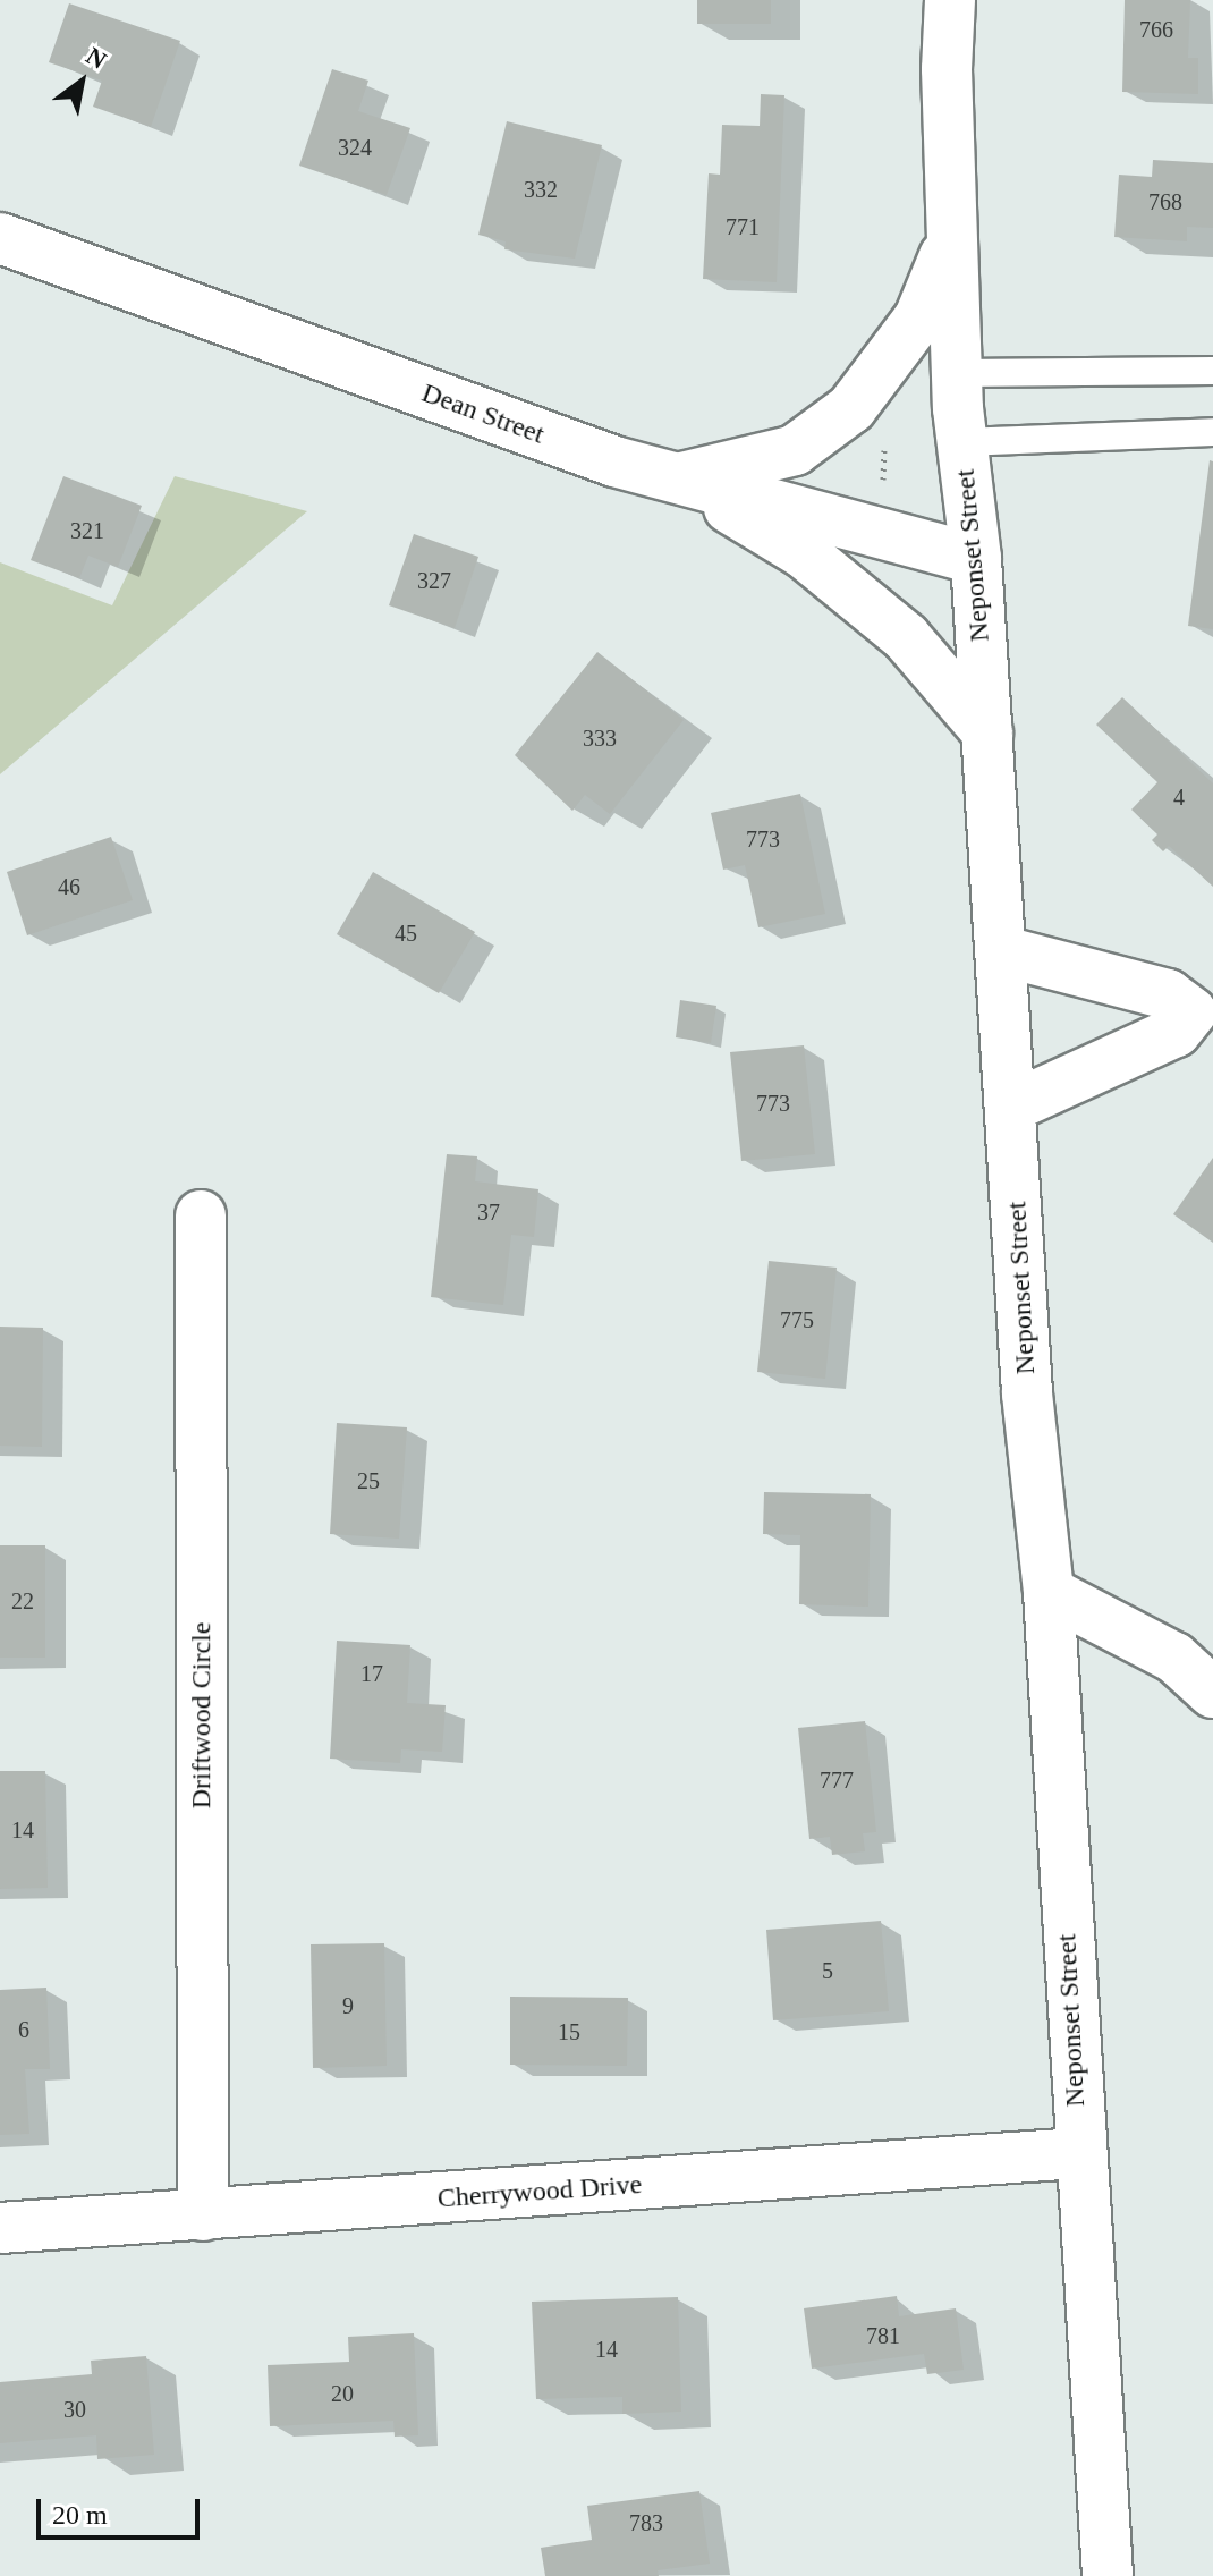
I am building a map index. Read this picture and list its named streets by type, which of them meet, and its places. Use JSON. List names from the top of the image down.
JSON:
{
  "streets": {
    "main road": [
      "Dean Street",
      "Neponset Street",
      "Driftwood Circle",
      "Cherrywood Drive"
    ]
  },
  "crossings": [
    ["Dean Street", "Neponset Street"],
    ["Neponset Street", "Cherrywood Drive"],
    ["Driftwood Circle", "Cherrywood Drive"]
  ],
  "house_numbers": [
    "766",
    "324",
    "332",
    "768",
    "771",
    "321",
    "327",
    "333",
    "4",
    "773",
    "46",
    "45",
    "773",
    "37",
    "775",
    "25",
    "22",
    "17",
    "777",
    "14",
    "5",
    "9",
    "6",
    "15",
    "781",
    "14",
    "20",
    "30",
    "783"
  ],
  "scale_bar": "20 m",
  "north": "top right"
}
